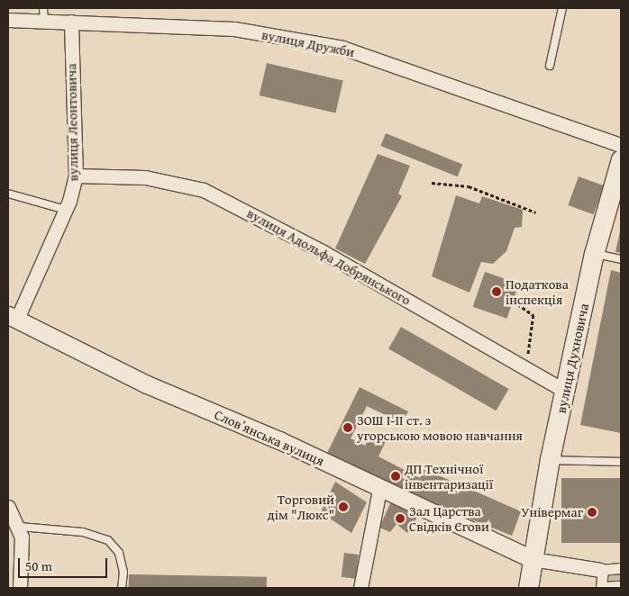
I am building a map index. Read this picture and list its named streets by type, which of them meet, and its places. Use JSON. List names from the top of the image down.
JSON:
{
  "streets": {
    "main road": ["вулиця Духновича"],
    "street": [
      "вулиця Дружби",
      "вулиця Леонтовича",
      "вулиця Адольфа Добрянського",
      "Словʼянська вулиця"
    ]
  },
  "crossings": [
    ["вулиця Дружби", "вулиця Леонтовича"],
    ["вулиця Леонтовича", "вулиця Адольфа Добрянського"],
    ["вулиця Леонтовича", "Словʼянська вулиця"],
    ["вулиця Адольфа Добрянського", "вулиця Духновича"],
    ["вулиця Духновича", "Словʼянська вулиця"]
  ],
  "places": [
    "Податкова інспекція",
    "ЗОШ І-ІІ ст. з угорською мовою навчання",
    "ДП Технічної інвентаризації",
    "Торговий дім \"Люкс\"",
    "Універмаг",
    "Зал Царства Свідків Єгови"
  ],
  "scale_bar": "50 m"
}
